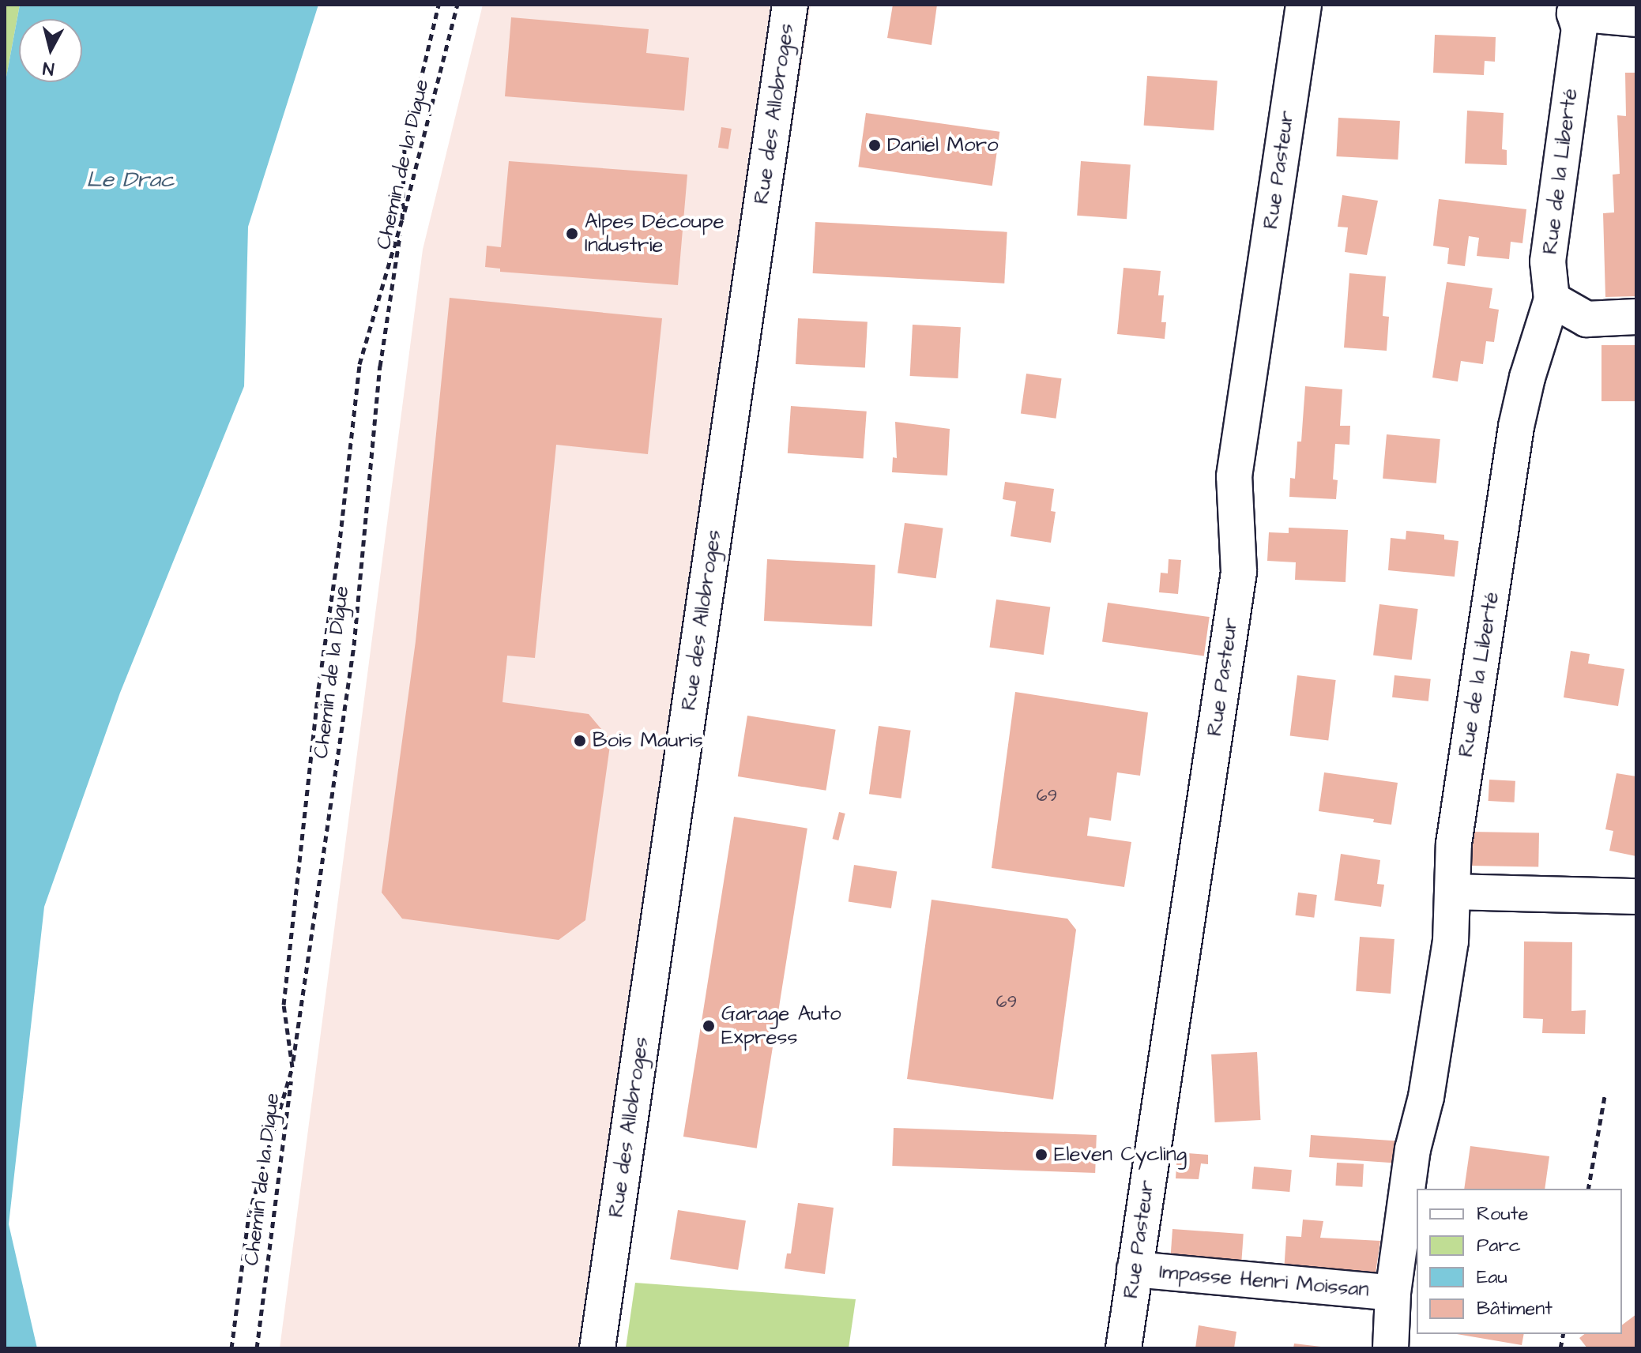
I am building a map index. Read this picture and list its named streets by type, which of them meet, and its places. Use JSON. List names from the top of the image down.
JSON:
{
  "streets": {
    "street": [
      "Rue des Allobroges",
      "Rue Pasteur",
      "Rue de la Liberté",
      "Impasse Henri Moissan"
    ],
    "path": ["Chemin de la Digue"]
  },
  "crossings": [
    ["Rue Pasteur", "Impasse Henri Moissan"],
    ["Rue de la Liberté", "Impasse Henri Moissan"]
  ],
  "water": ["Le Drac"],
  "places": [
    "Daniel Moro",
    "Alpes Découpe Industrie",
    "Bois Mauris",
    "Garage Auto Express",
    "Eleven Cycling"
  ],
  "house_numbers": ["69", "69"],
  "legend": [
    "Route",
    "Parc",
    "Eau",
    "Bâtiment"
  ],
  "north": "bottom"
}
